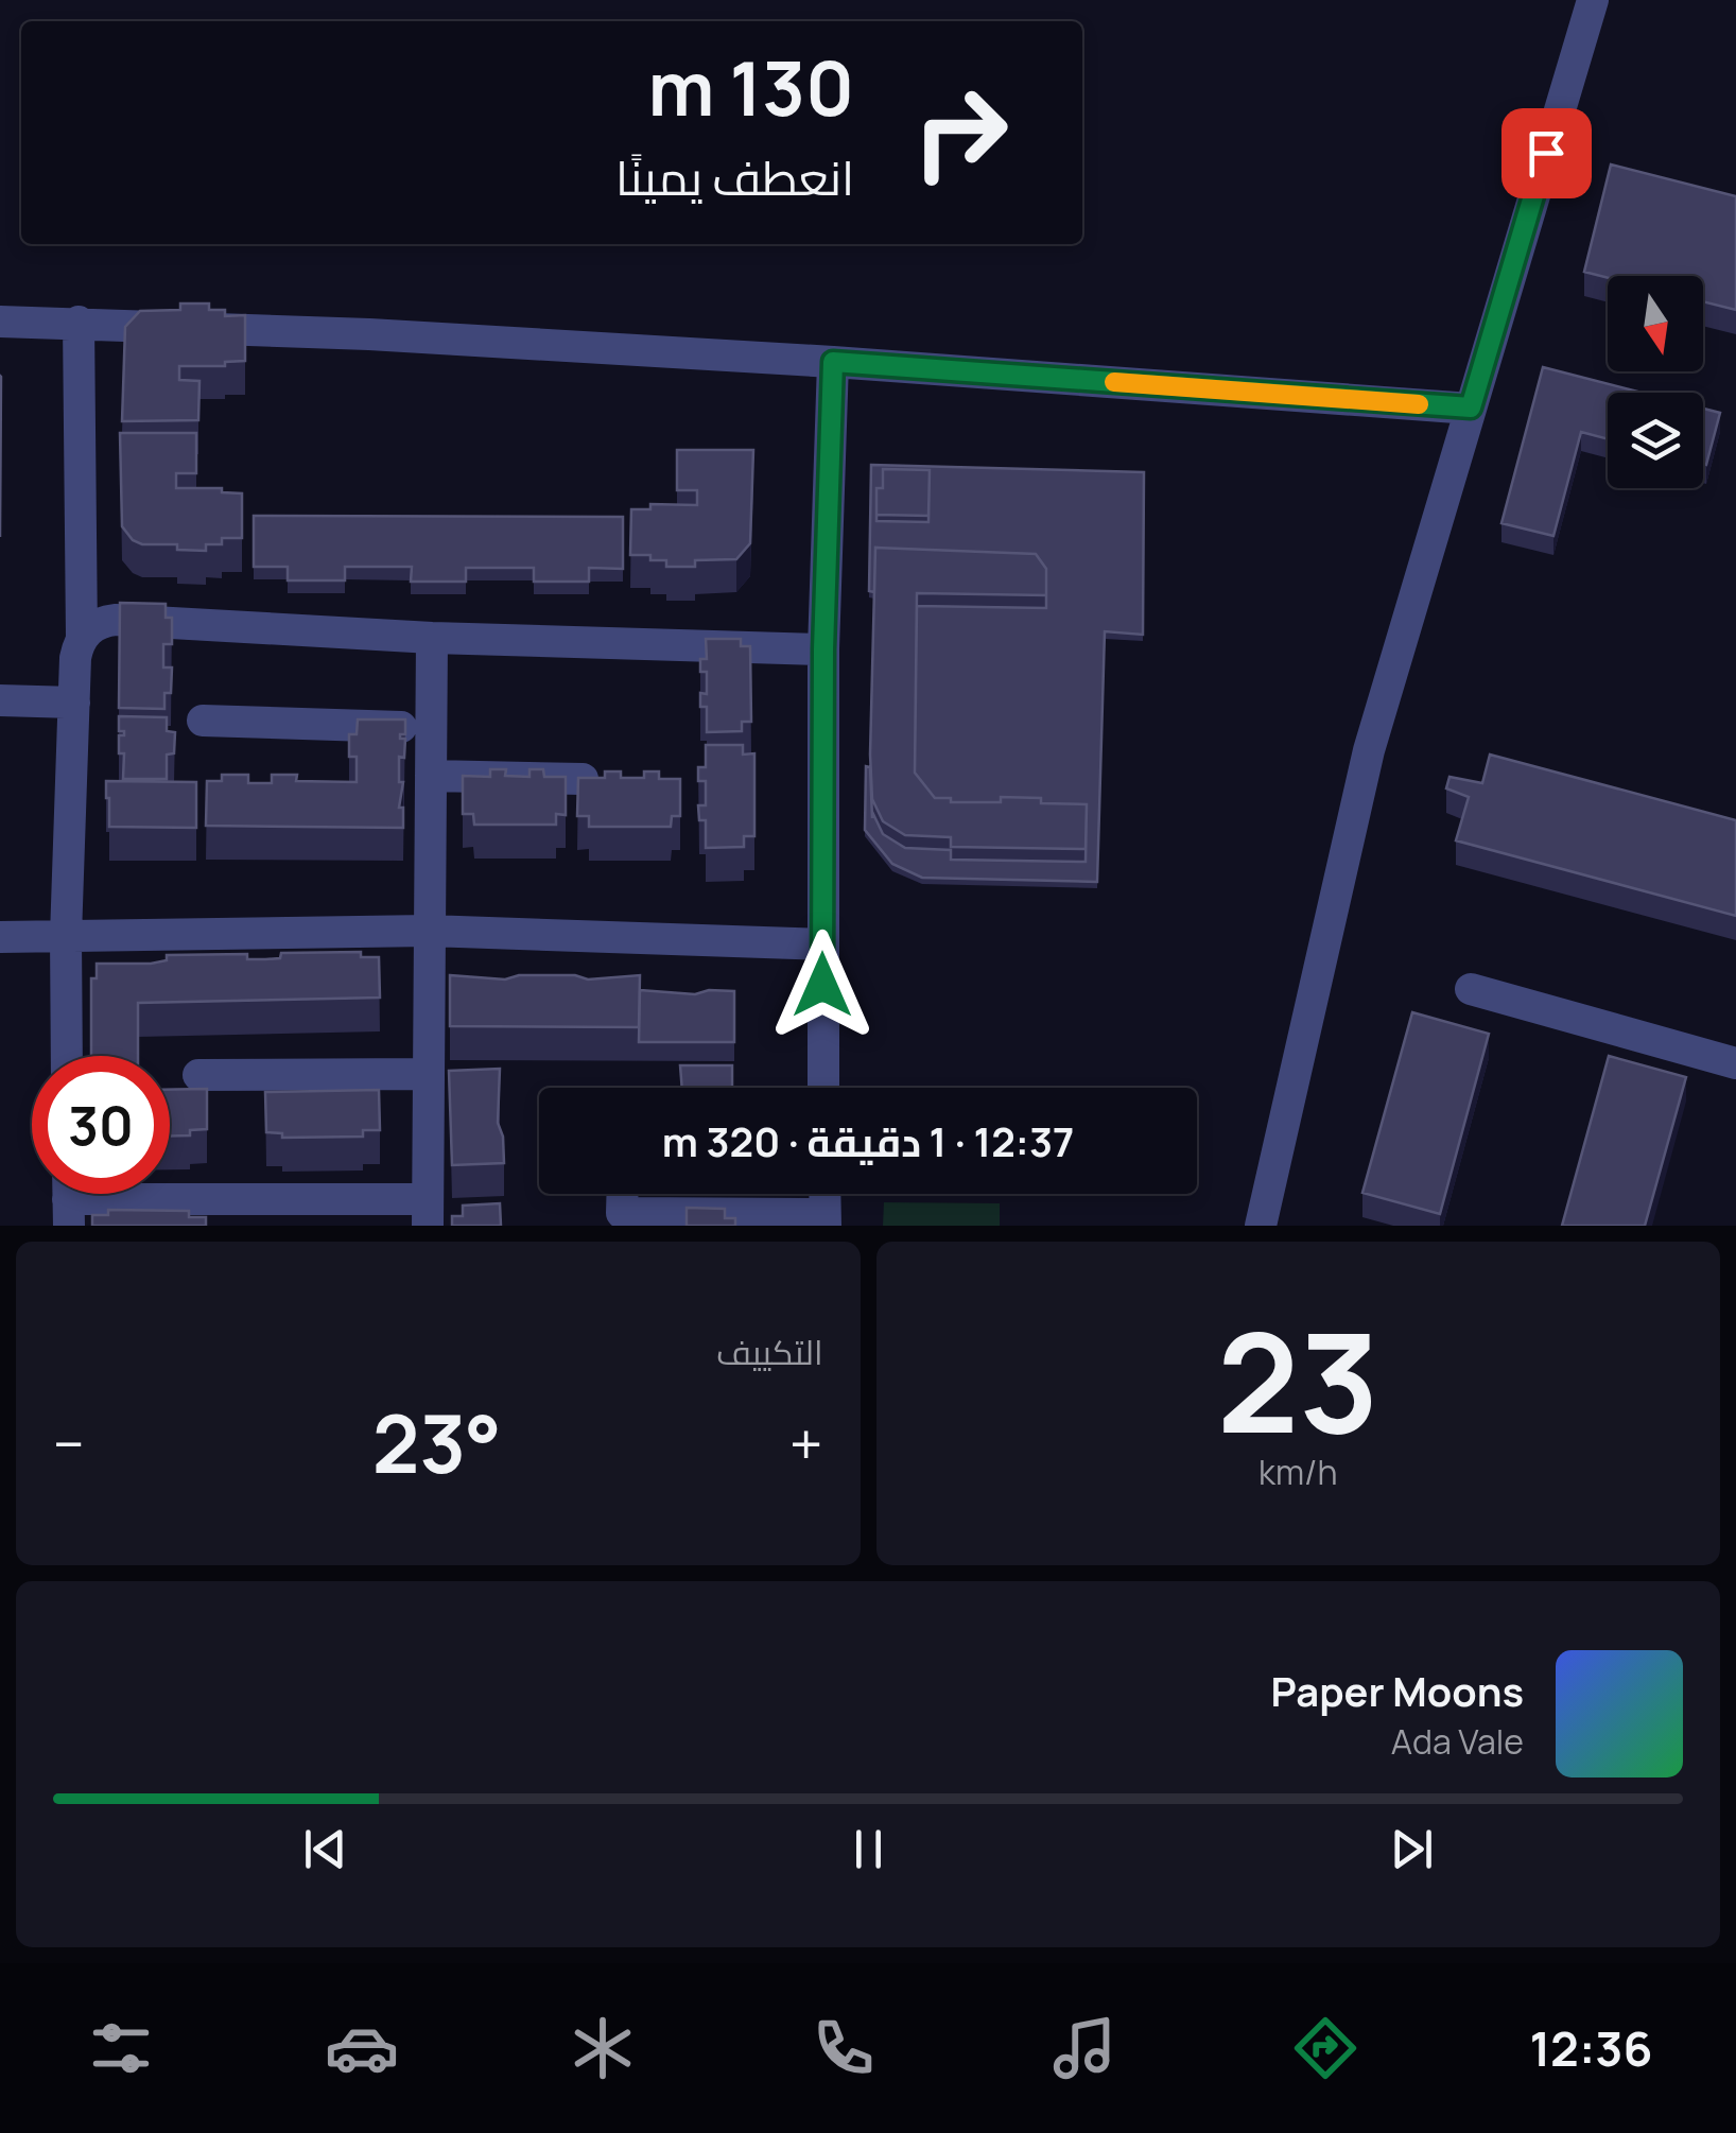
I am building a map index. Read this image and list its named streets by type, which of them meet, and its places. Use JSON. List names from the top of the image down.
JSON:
{
  "north": "bottom",
  "page": {
    "turn": ["130 m", "انعطف يمينًا"],
    "limit": "30",
    "trip": "12:37 · 1 دقيقة · 320 m",
    "tile": [
      ["23", "km/h"],
      "التكييف"
    ],
    "heat": ["−", "23°", "+"],
    "song": ["Paper Moons", "Ada Vale"],
    "tabs": "12:36"
  }
}
